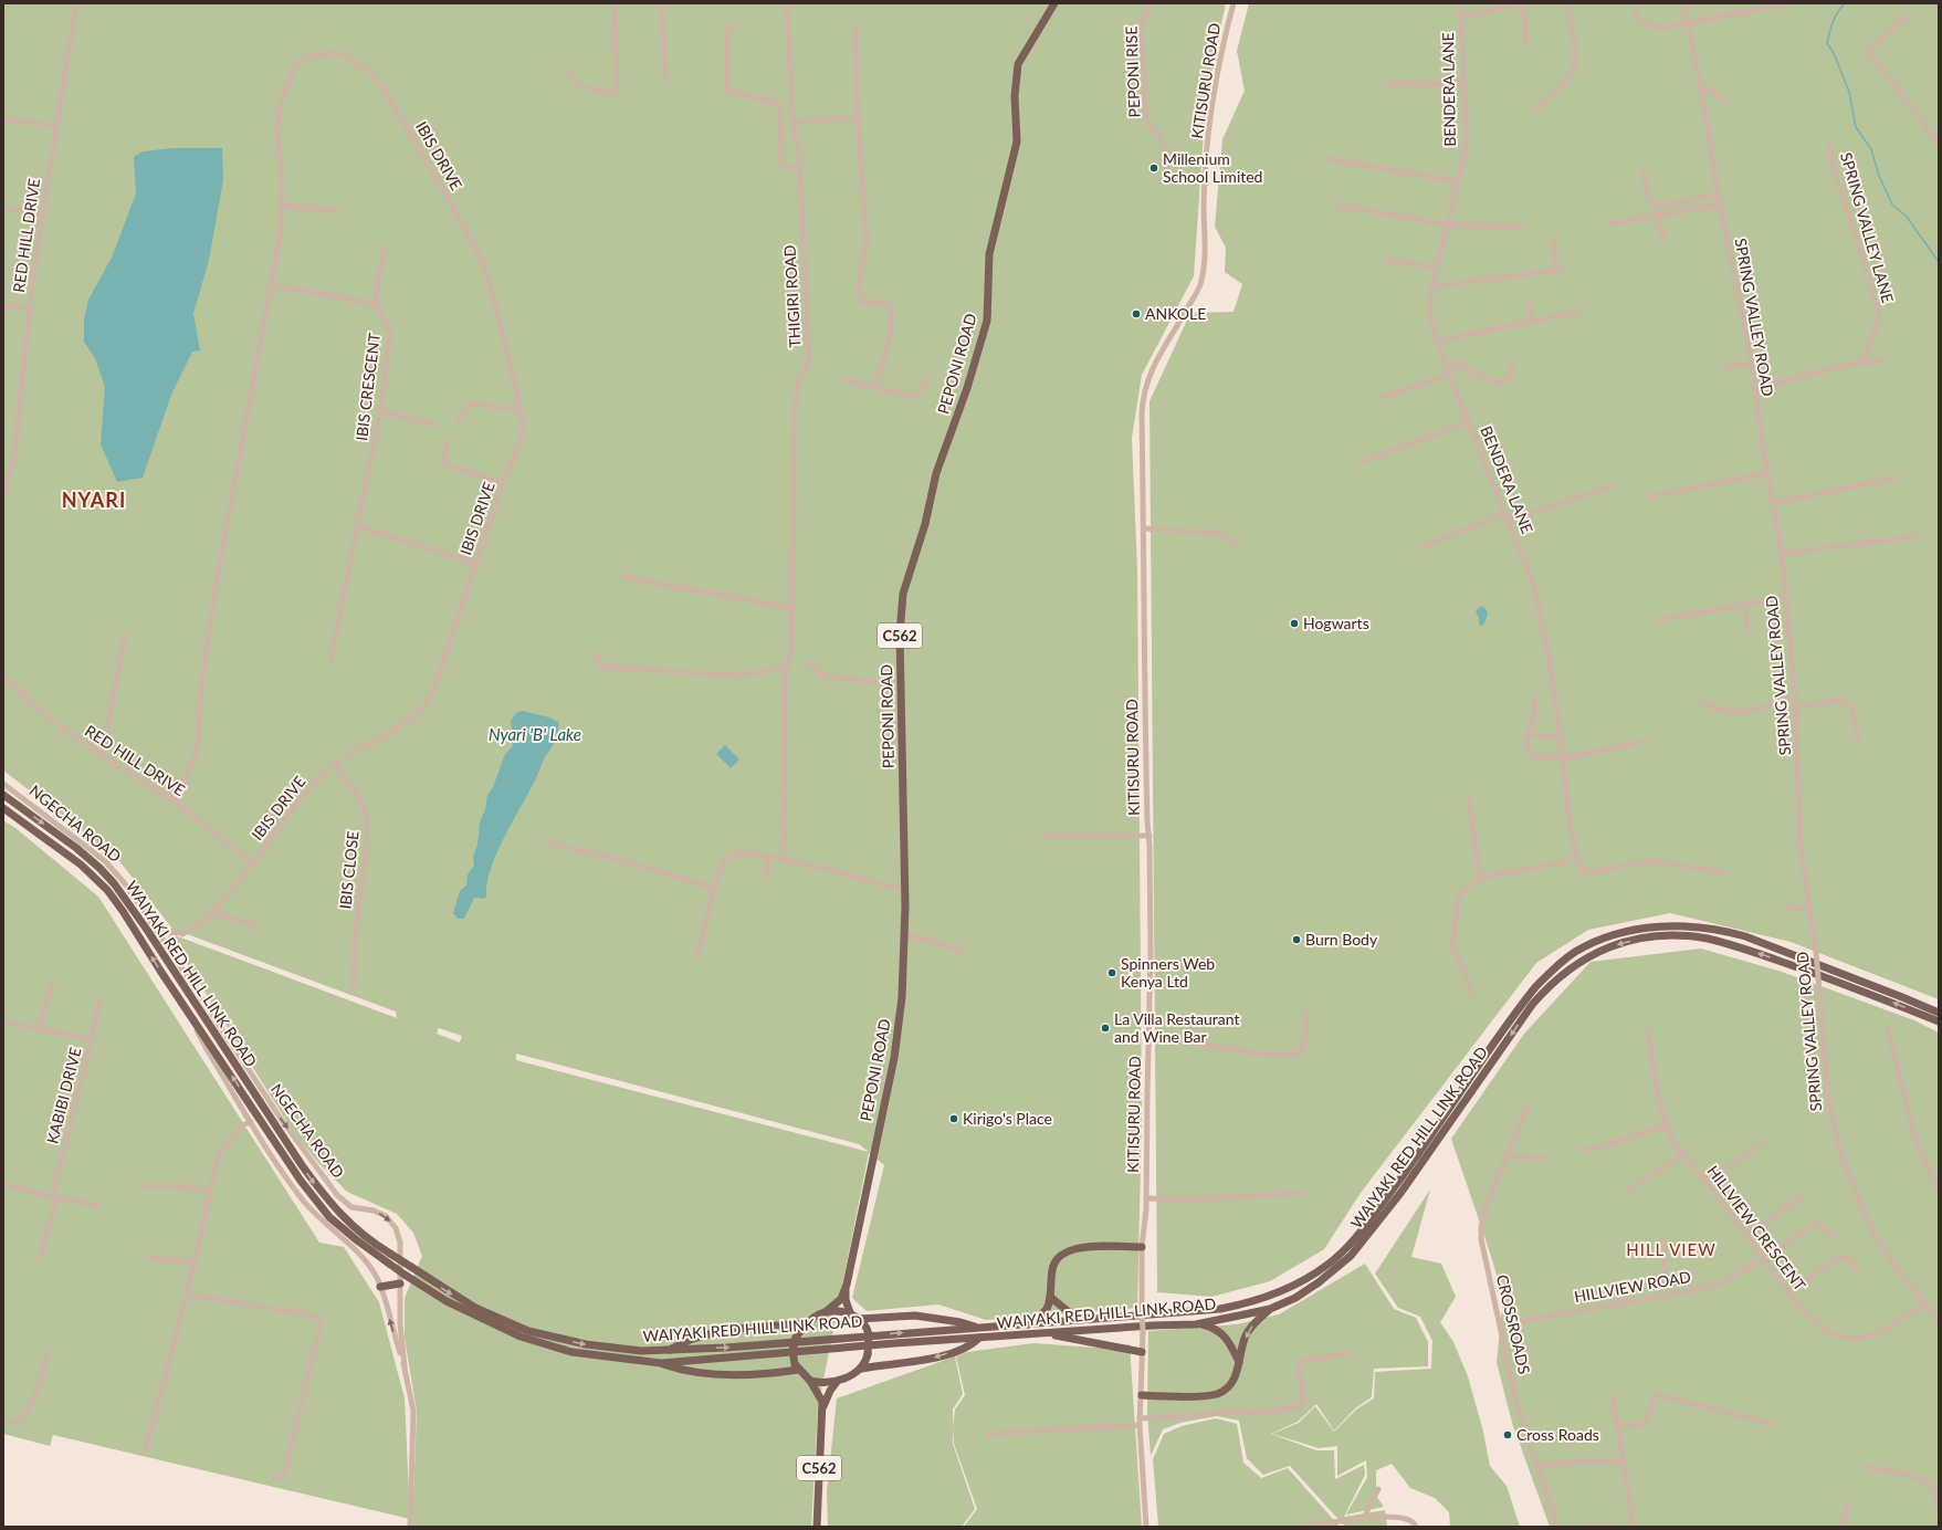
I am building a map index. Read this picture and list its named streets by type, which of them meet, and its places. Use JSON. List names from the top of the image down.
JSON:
{
  "streets": {
    "main road": ["PEPONI ROAD", "C562", "WAIYAKI RED HILL LINK ROAD"],
    "street": [
      "PEPONI RISE",
      "KITISURU ROAD",
      "BENDERA LANE",
      "IBIS DRIVE",
      "SPRING VALLEY LANE",
      "RED HILL DRIVE",
      "THIGIRI ROAD",
      "SPRING VALLEY ROAD",
      "IBIS CRESCENT",
      "NGECHA ROAD",
      "IBIS CLOSE",
      "KABIBI DRIVE",
      "HILLVIEW CRESCENT",
      "HILLVIEW ROAD",
      "CROSSROADS"
    ]
  },
  "crossings": [
    ["IBIS DRIVE", "RED HILL DRIVE"],
    ["IBIS DRIVE", "NGECHA ROAD"],
    ["IBIS DRIVE", "IBIS CLOSE"],
    ["SPRING VALLEY ROAD", "HILLVIEW CRESCENT"],
    ["PEPONI ROAD", "C562"],
    ["NGECHA ROAD", "WAIYAKI RED HILL LINK ROAD"],
    ["HILLVIEW CRESCENT", "HILLVIEW ROAD"],
    ["HILLVIEW ROAD", "CROSSROADS"]
  ],
  "districts": ["NYARI", "HILL VIEW"],
  "water": ["Nyari 'B' Lake"],
  "places": [
    "Millenium School Limited",
    "ANKOLE",
    "Hogwarts",
    "Burn Body",
    "Spinners Web Kenya Ltd",
    "La Villa Restaurant and Wine Bar",
    "Kirigo's Place",
    "Cross Roads"
  ]
}
